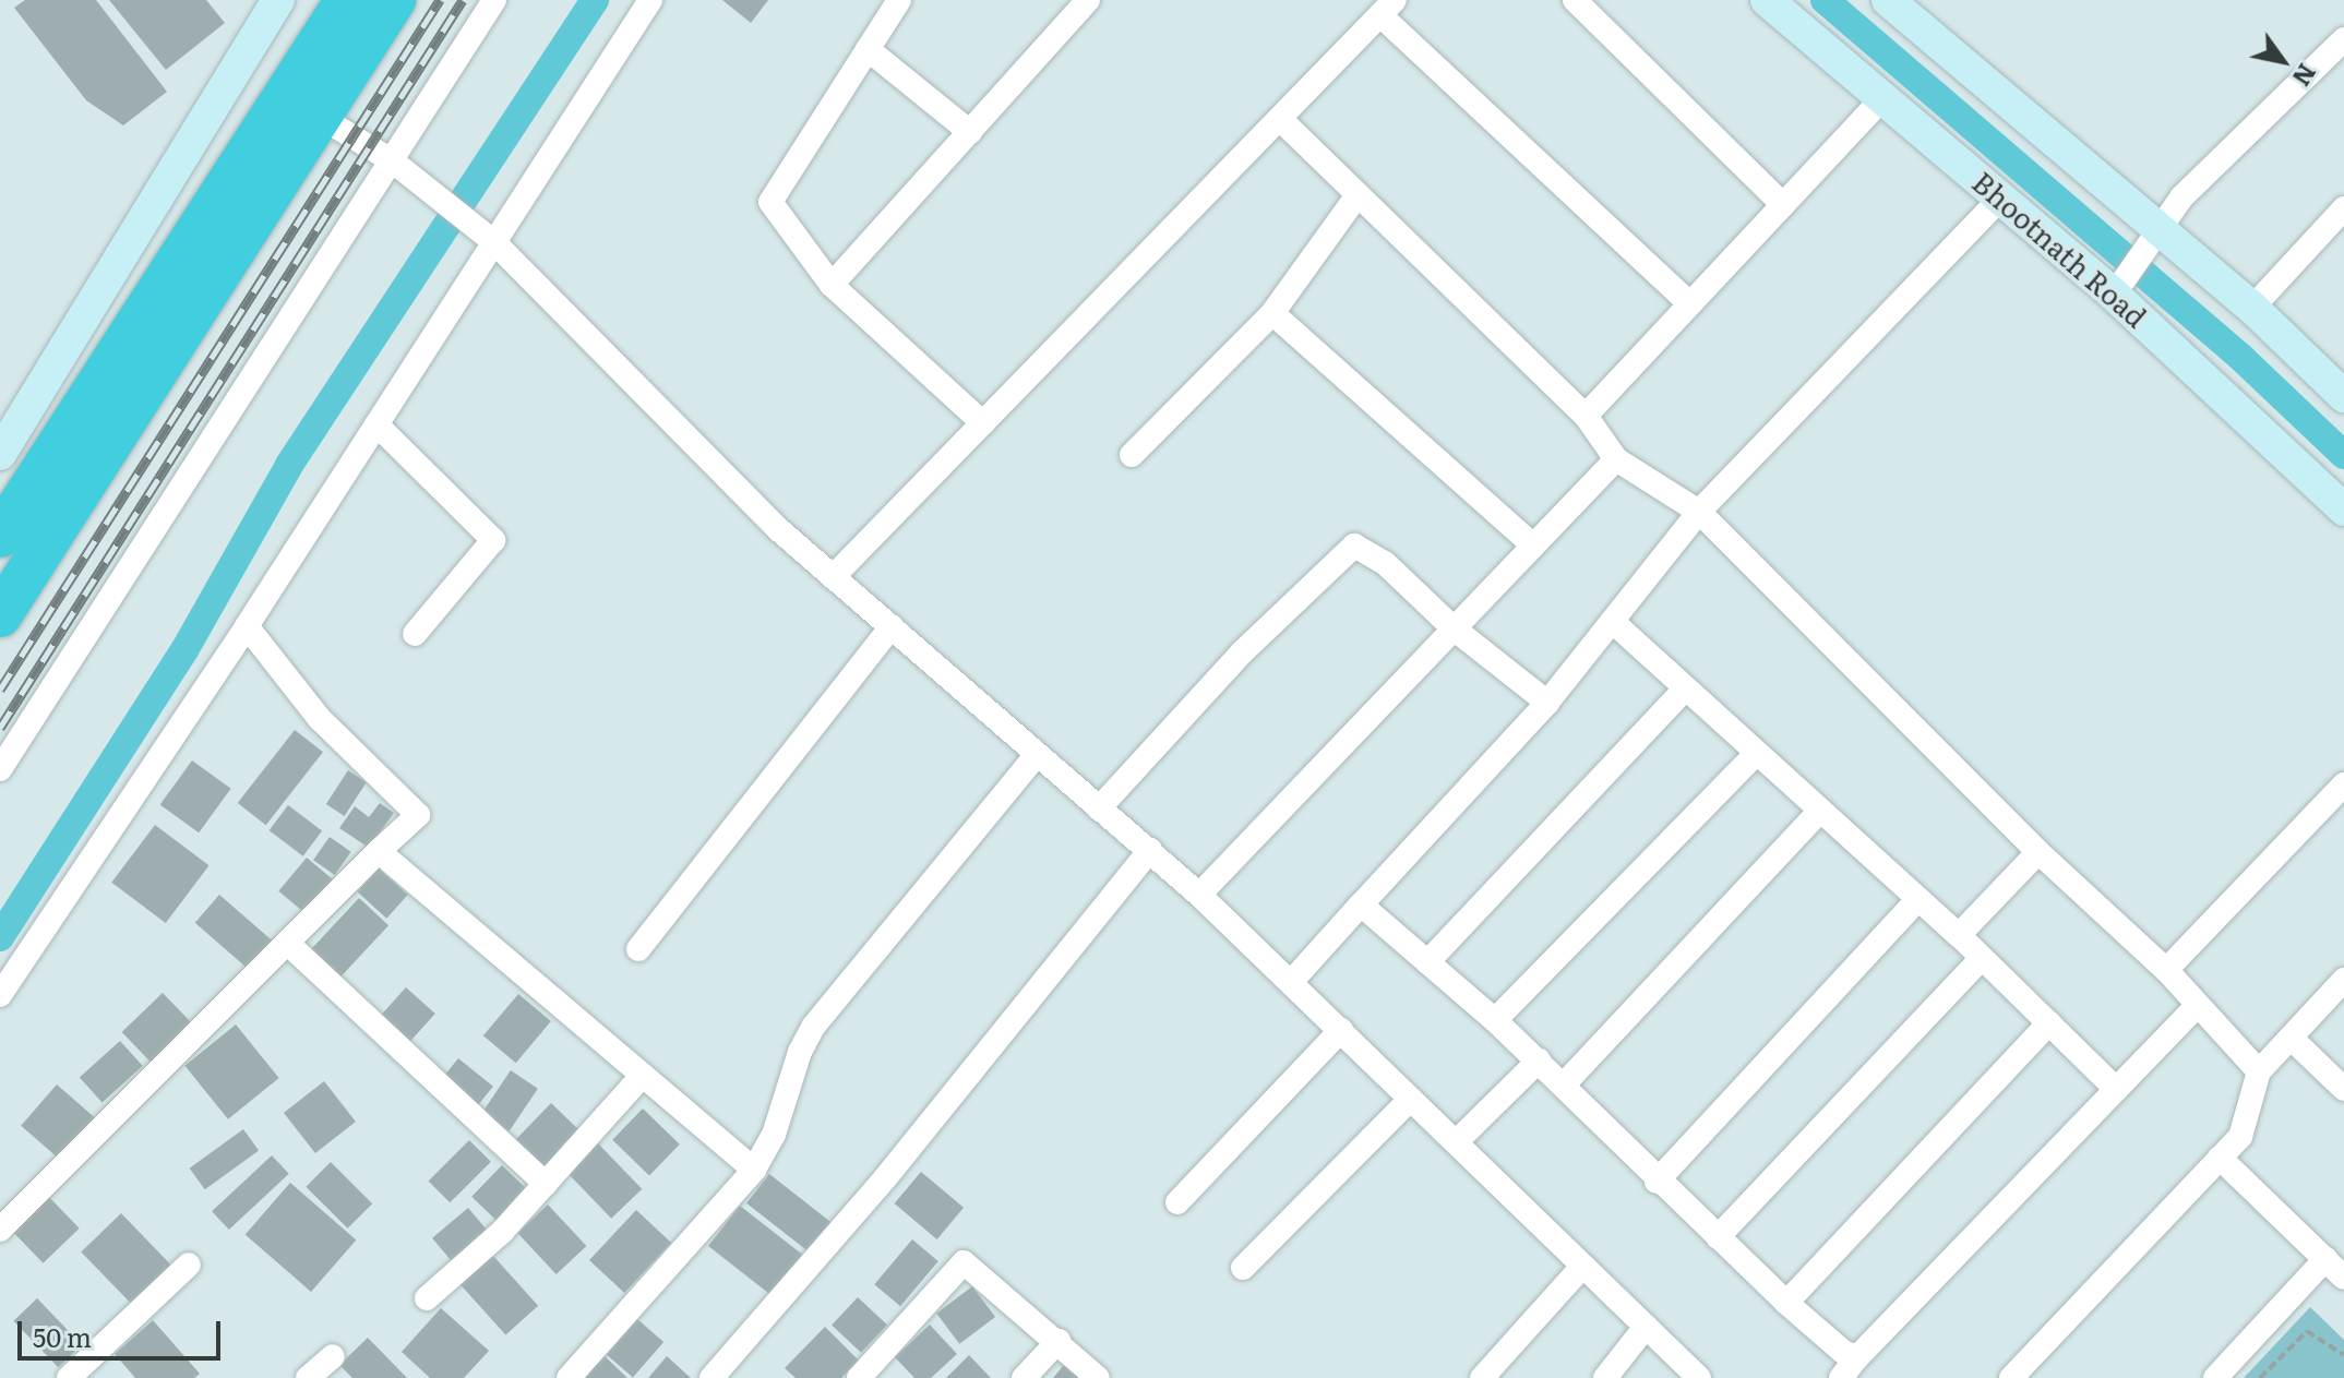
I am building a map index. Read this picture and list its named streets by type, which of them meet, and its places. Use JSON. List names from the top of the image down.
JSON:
{
  "streets": {
    "street": ["Bhootnath Road"]
  },
  "scale_bar": "50 m",
  "north": "bottom right"
}
